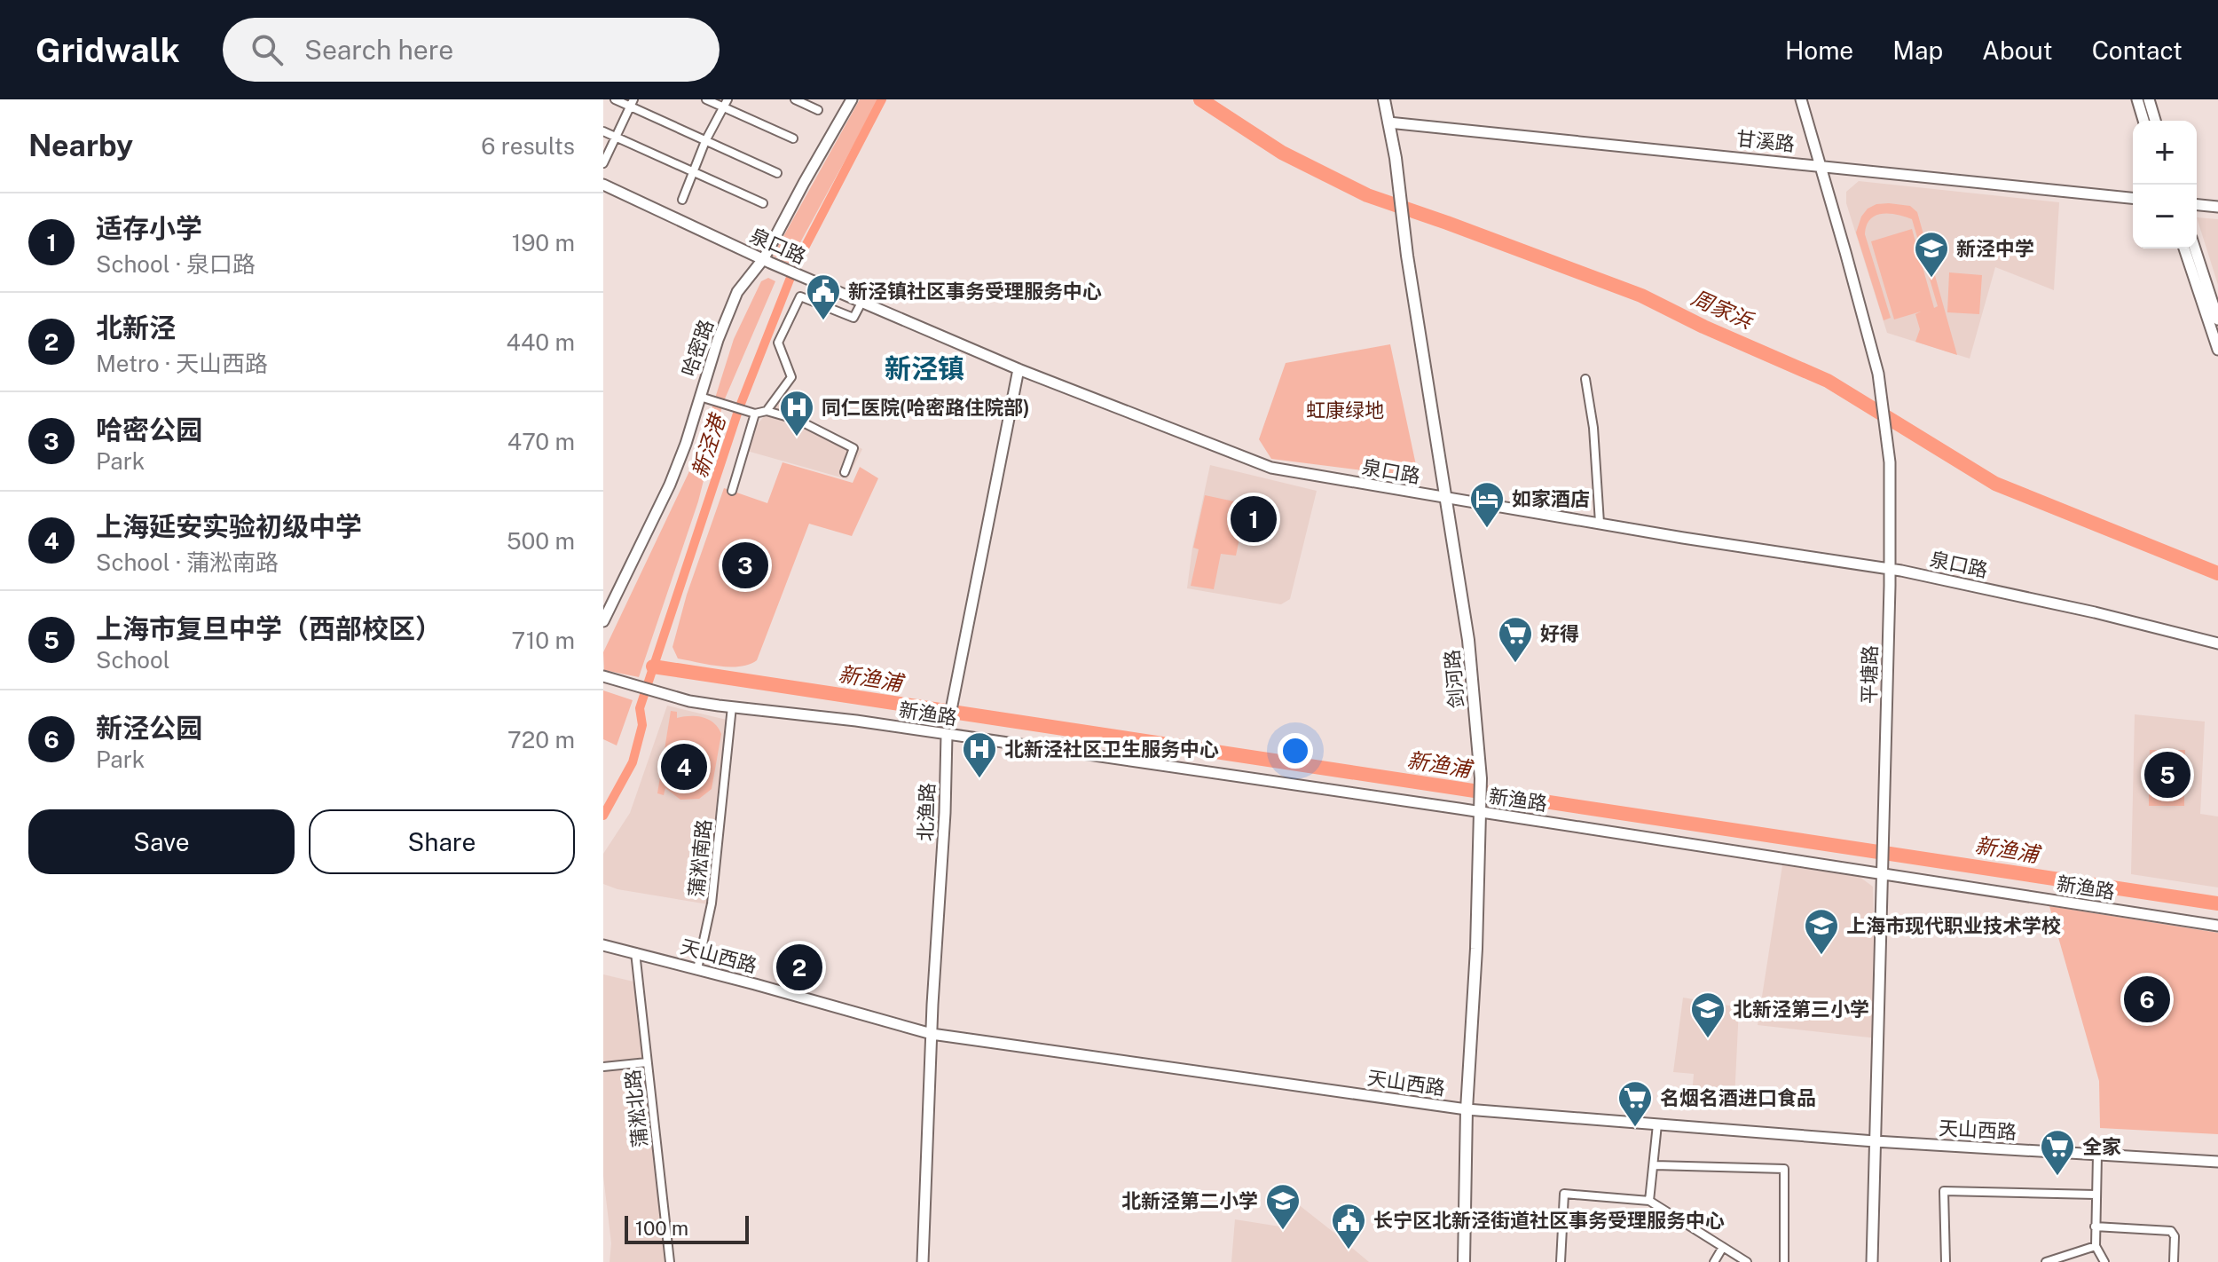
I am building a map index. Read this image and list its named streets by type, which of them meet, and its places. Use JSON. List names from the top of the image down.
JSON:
{
  "streets": {
    "main road": ["剑河路"],
    "street": [
      "甘溪路",
      "泉口路",
      "哈密路",
      "平塘路",
      "新渔路",
      "北渔路",
      "蒲淞南路",
      "天山西路",
      "蒲淞北路"
    ]
  },
  "crossings": [
    ["甘溪路", "平塘路"],
    ["甘溪路", "剑河路"],
    ["泉口路", "哈密路"],
    ["泉口路", "平塘路"],
    ["泉口路", "剑河路"],
    ["泉口路", "北渔路"],
    ["平塘路", "新渔路"],
    ["平塘路", "天山西路"],
    ["剑河路", "新渔路"],
    ["剑河路", "天山西路"],
    ["新渔路", "北渔路"],
    ["新渔路", "蒲淞南路"],
    ["北渔路", "天山西路"],
    ["蒲淞南路", "天山西路"],
    ["天山西路", "蒲淞北路"]
  ],
  "districts": ["新泾镇"],
  "water": ["周家浜", "新泾港", "新渔浦"],
  "parks": ["虹康绿地"],
  "places": {
    "school or university": [
      "新泾中学",
      "上海市现代职业技术学校",
      "北新泾第三小学",
      "北新泾第二小学"
    ],
    "public building": ["新泾镇社区事务受理服务中心", "长宁区北新泾街道社区事务受理服务中心"],
    "hospital": ["同仁医院(哈密路住院部)", "北新泾社区卫生服务中心"],
    "hotel": ["如家酒店"],
    "supermarket": ["好得", "名烟名酒进口食品", "全家"]
  },
  "scale_bar": "100 m",
  "page": {
    "header": "Gridwalk",
    "search": "Search here",
    "nav": [
      "Home",
      "Map",
      "About",
      "Contact"
    ],
    "heading": ["Nearby", "6 results"],
    "map_buttons": ["+", "−"],
    "list": [
      {
        "mark": "1",
        "name": "适存小学",
        "note": "School · 泉口路",
        "value": "190 m"
      },
      {
        "mark": "2",
        "name": "北新泾",
        "note": "Metro · 天山西路",
        "value": "440 m"
      },
      {
        "mark": "3",
        "name": "哈密公园",
        "note": "Park",
        "value": "470 m"
      },
      {
        "mark": "4",
        "name": "上海延安实验初级中学",
        "note": "School · 蒲淞南路",
        "value": "500 m"
      },
      {
        "mark": "5",
        "name": "上海市复旦中学（西部校区）",
        "note": "School",
        "value": "710 m"
      },
      {
        "mark": "6",
        "name": "新泾公园",
        "note": "Park",
        "value": "720 m"
      }
    ],
    "pins": [
      "1",
      "3",
      "4",
      "5",
      "2",
      "6"
    ],
    "buttons": ["Save", "Share"],
    "scale": "100 m"
  }
}
